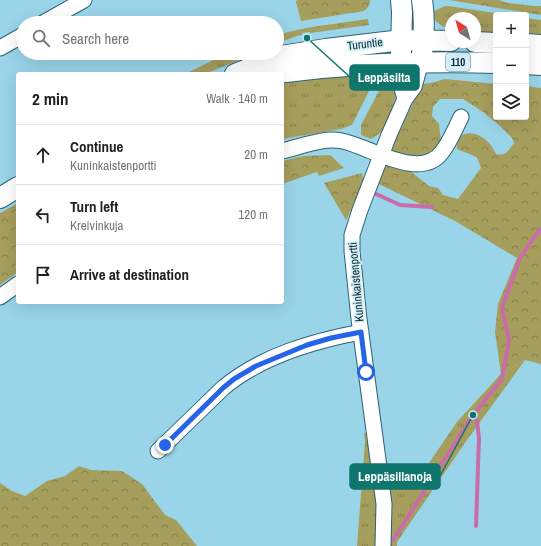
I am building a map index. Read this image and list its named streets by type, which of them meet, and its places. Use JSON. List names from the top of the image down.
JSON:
{
  "streets": {
    "main road": ["Turuntie", "110"],
    "street": ["Kuninkaistenportti"]
  },
  "crossings": [
    ["Turuntie", "Kuninkaistenportti"]
  ],
  "places": ["Leppäsilta", "Leppäsillanoja"],
  "north": "top left",
  "page": {
    "map_buttons": ["+", "−"],
    "search": "Search here",
    "heading": ["2 min", "Walk · 140 m"],
    "list": [
      ["Continue", "Kuninkaistenportti", "20 m"],
      ["Turn left", "Kreivinkuja", "120 m"],
      "Arrive at destination"
    ]
  }
}
